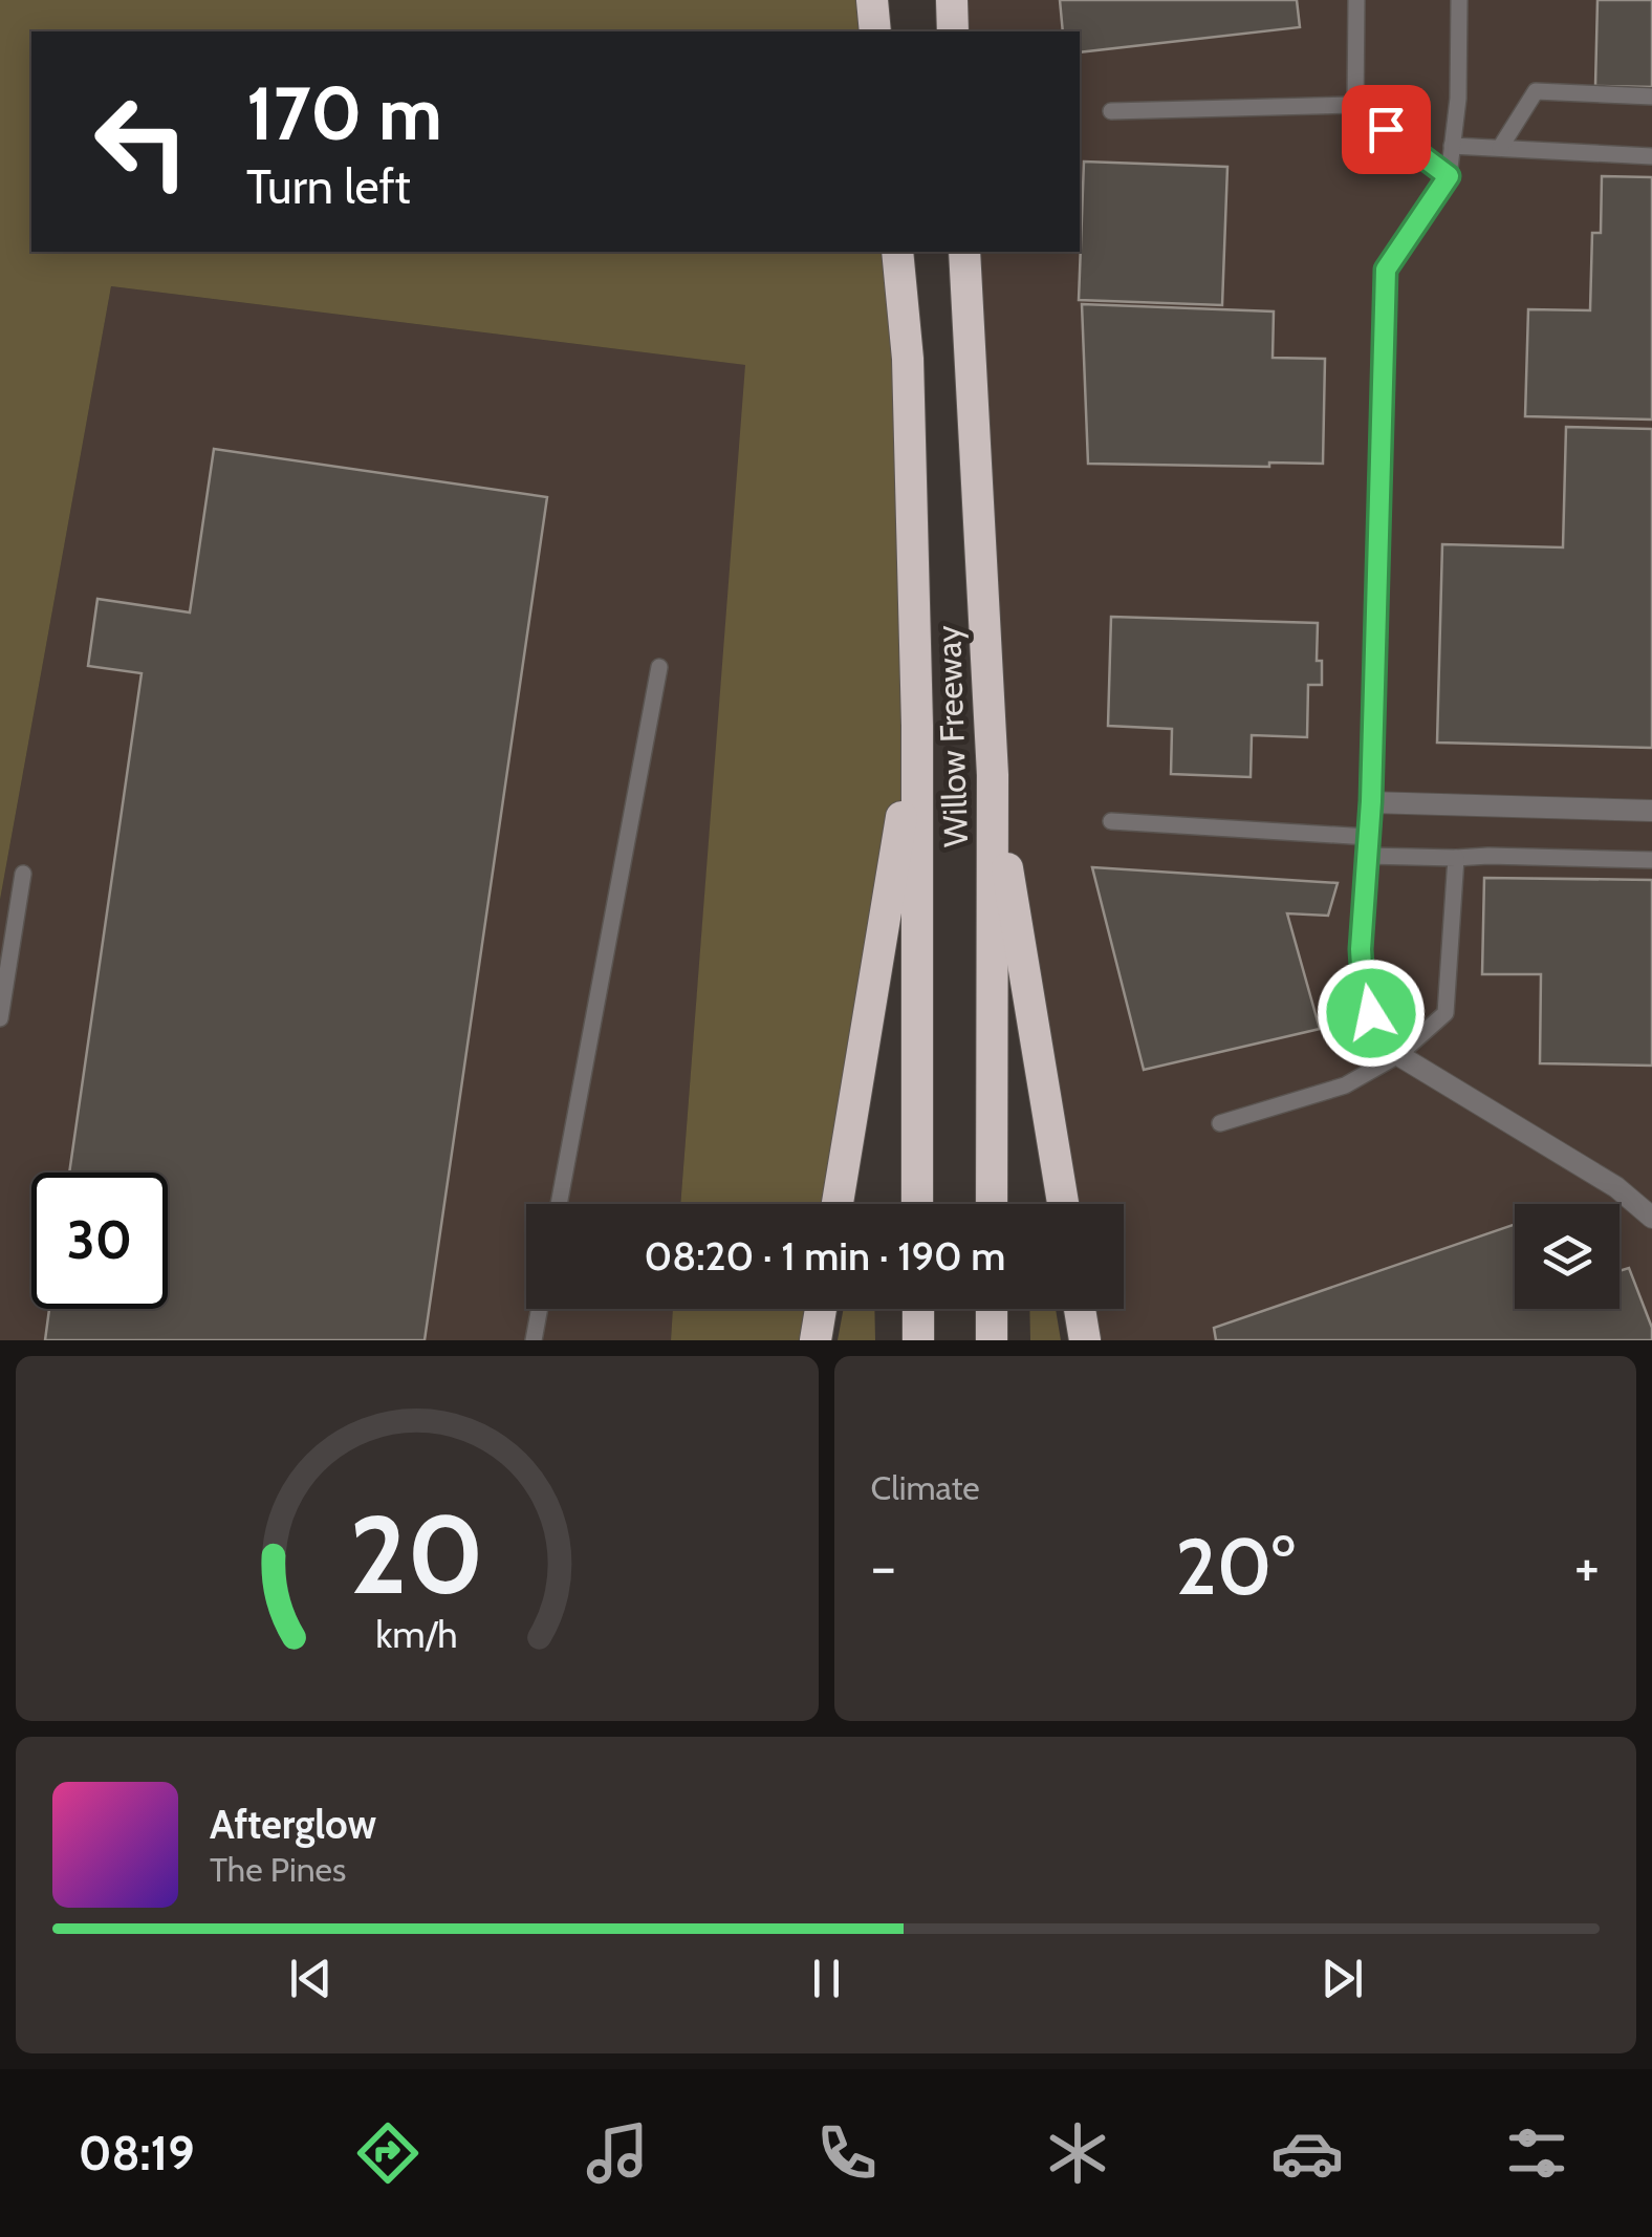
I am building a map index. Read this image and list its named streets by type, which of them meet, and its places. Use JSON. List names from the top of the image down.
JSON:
{
  "streets": {
    "highway": ["Willow Freeway"]
  },
  "page": {
    "turn": ["170 m", "Turn left"],
    "limit": "30",
    "trip": "08:20 · 1 min · 190 m",
    "tile": "Climate",
    "heat": ["−", "20°", "+"],
    "song": ["Afterglow", "The Pines"],
    "tabs": "08:19",
    "gauge": ["20", "km/h"]
  }
}
